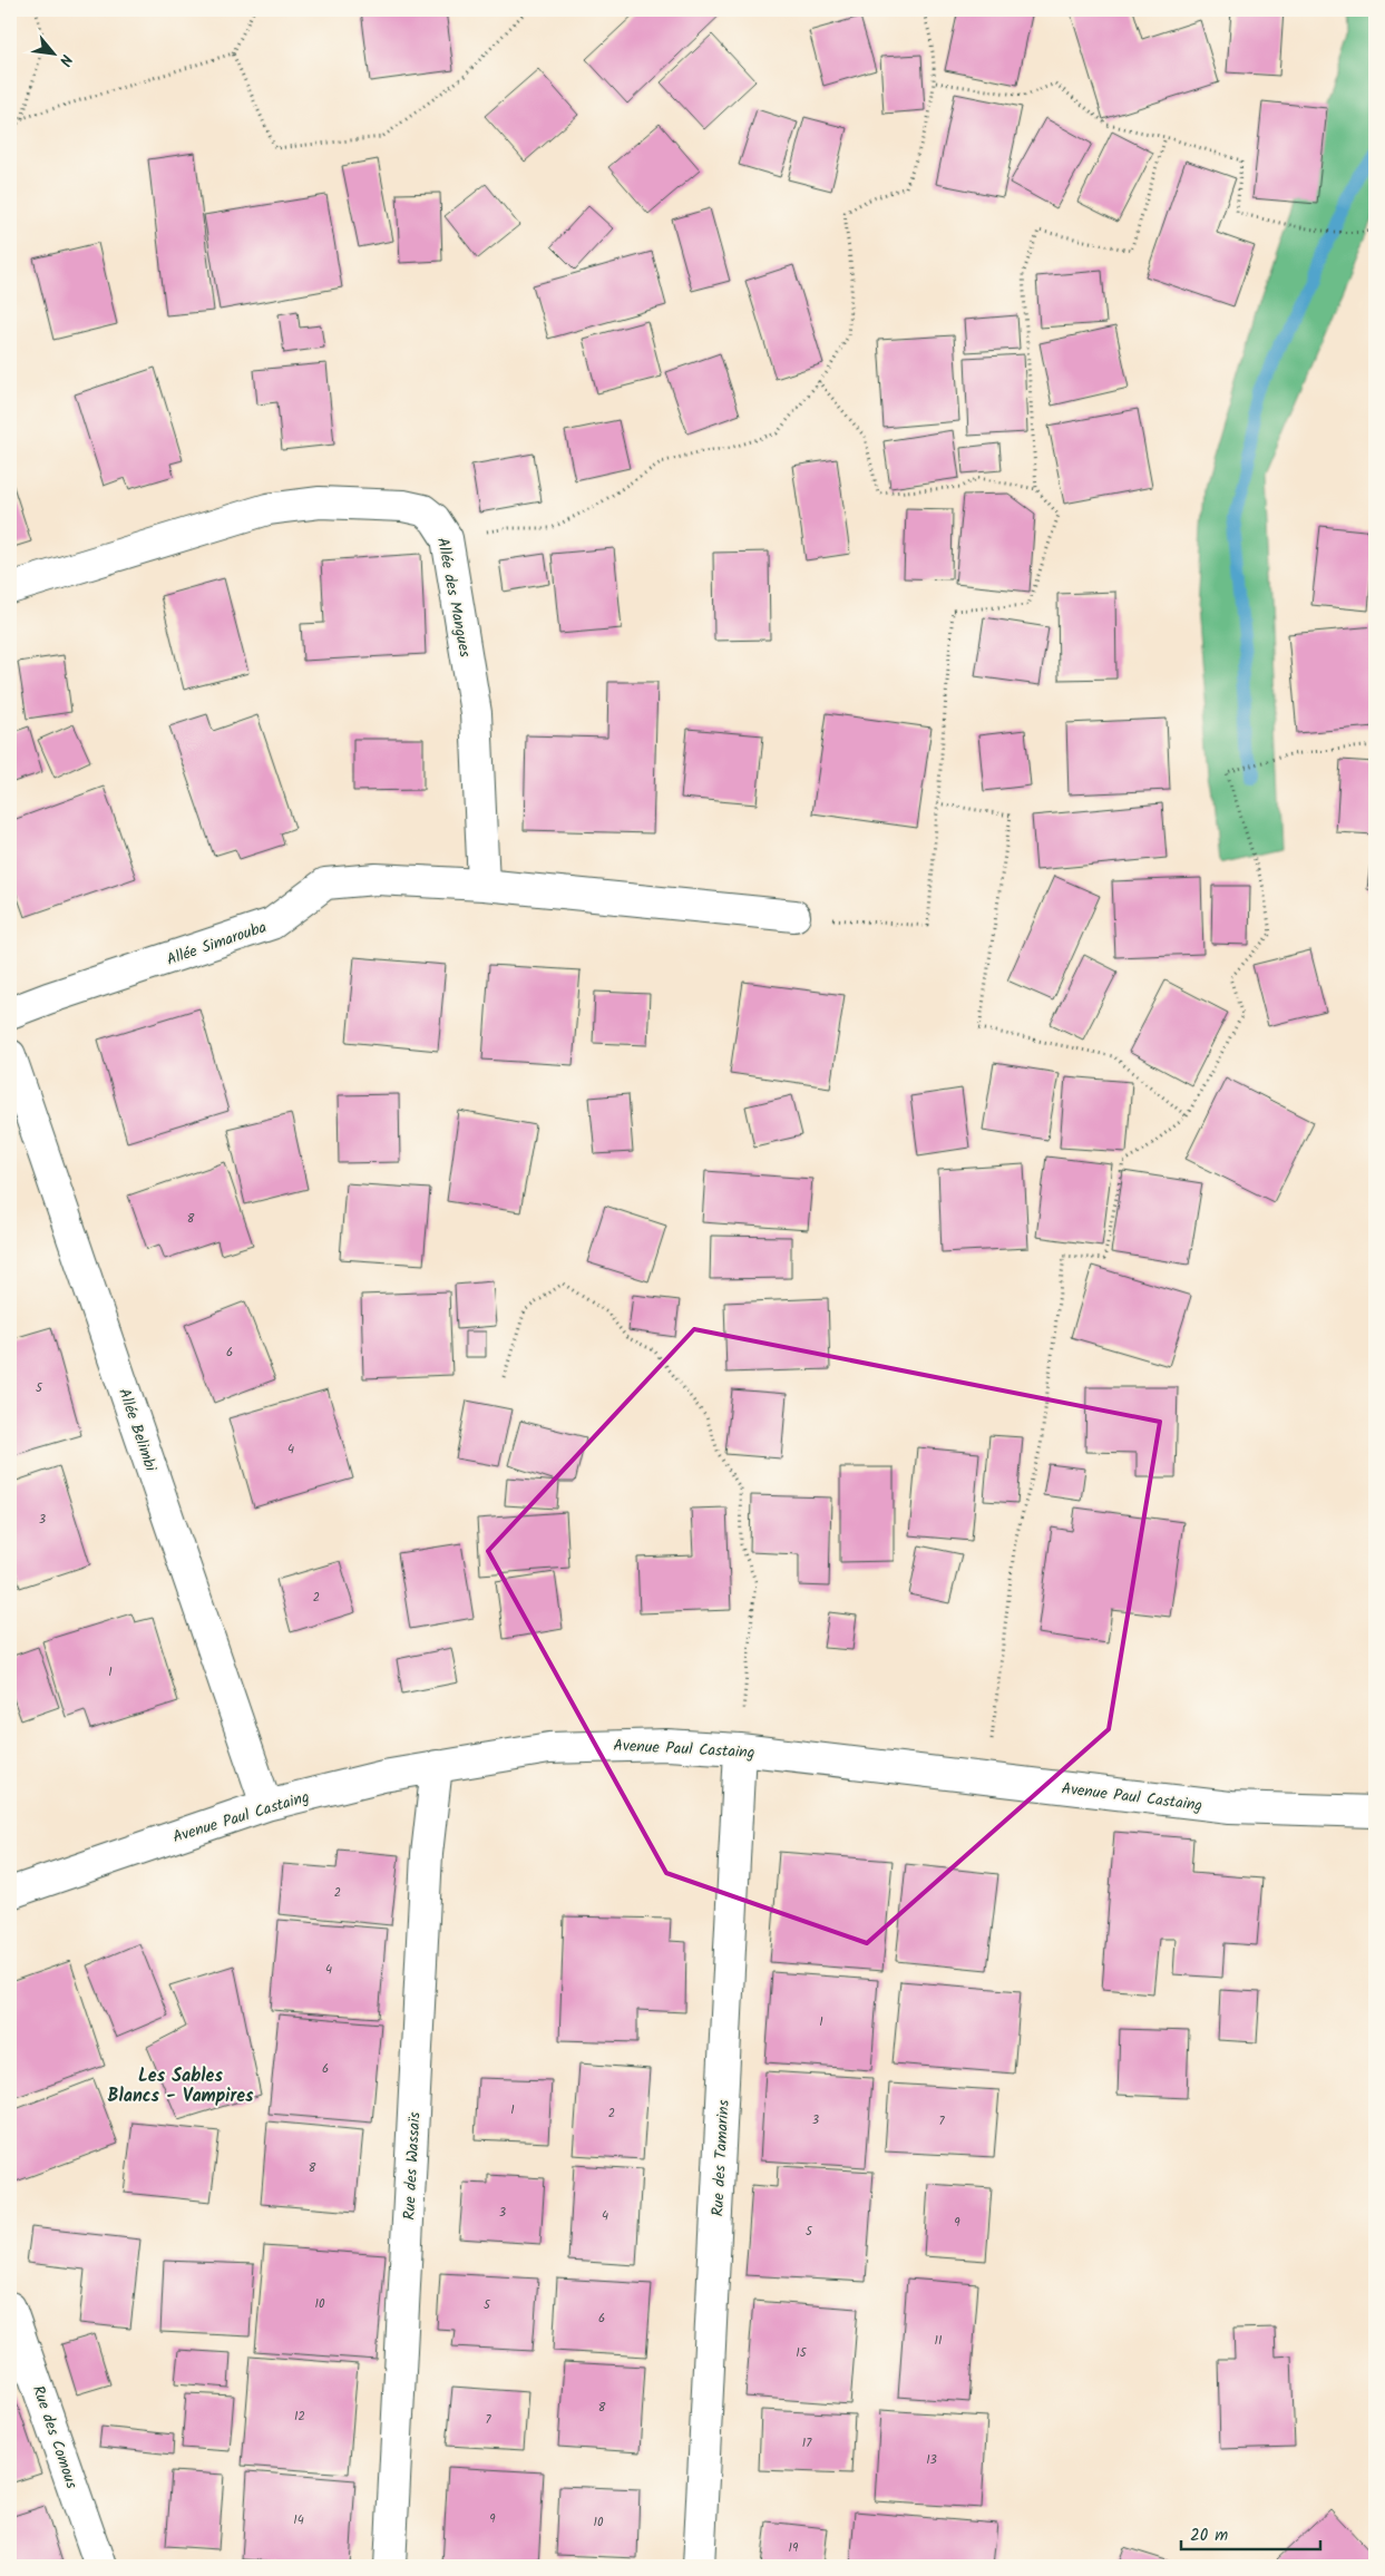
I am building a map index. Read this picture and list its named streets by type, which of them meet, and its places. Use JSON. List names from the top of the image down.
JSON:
{
  "streets": {
    "street": [
      "Allée des Mangues",
      "Allée Simarouba",
      "Allée Belimbi",
      "Avenue Paul Castaing",
      "Rue des Tamarins",
      "Rue des Wassaïs",
      "Rue des Comous"
    ]
  },
  "crossings": [
    ["Allée des Mangues", "Allée Simarouba"],
    ["Allée Belimbi", "Avenue Paul Castaing"],
    ["Avenue Paul Castaing", "Rue des Tamarins"],
    ["Avenue Paul Castaing", "Rue des Wassaïs"]
  ],
  "districts": ["Les Sables Blancs - Vampires"],
  "house_numbers": [
    "8",
    "6",
    "5",
    "4",
    "3",
    "2",
    "1",
    "2",
    "4",
    "1",
    "6",
    "1",
    "2",
    "3",
    "7",
    "8",
    "3",
    "4",
    "9",
    "5",
    "10",
    "5",
    "6",
    "11",
    "15",
    "8",
    "12",
    "7",
    "17",
    "13",
    "9",
    "14",
    "10",
    "19"
  ],
  "scale_bar": "20 m",
  "north": "bottom right"
}
